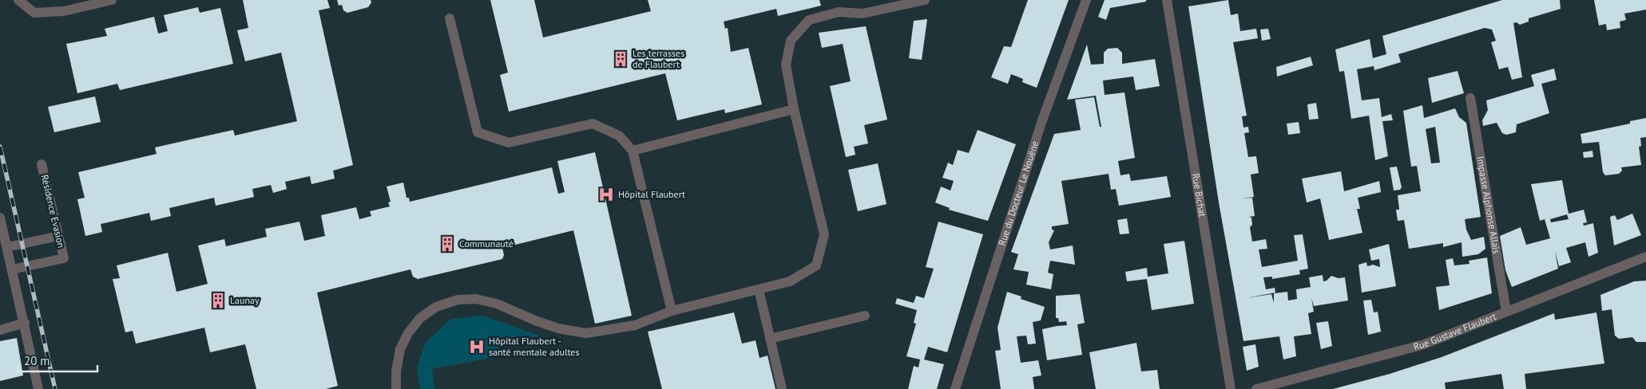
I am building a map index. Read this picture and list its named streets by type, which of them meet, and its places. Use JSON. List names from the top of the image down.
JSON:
{
  "streets": {
    "street": [
      "Rue du Docteur Le Nouëne",
      "Rue Bichat",
      "Impasse Alphonse Allais",
      "Résidence Evasion",
      "Rue Gustave Flaubert"
    ]
  },
  "crossings": [
    ["Impasse Alphonse Allais", "Rue Gustave Flaubert"]
  ],
  "places": {
    "building": ["Les terrasses de Flaubert", "Communauté", "Launay"],
    "hospital": ["Hôpital Flaubert", "Hôpital Flaubert - santé mentale adultes"]
  },
  "scale_bar": "20 m"
}
